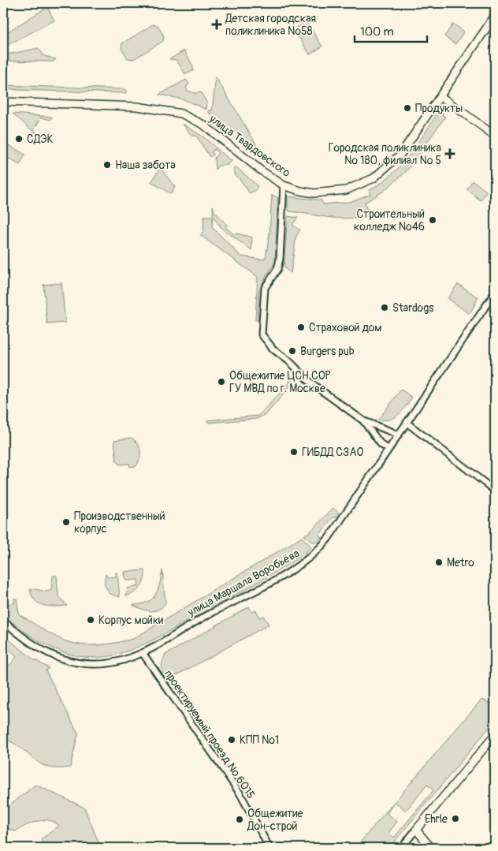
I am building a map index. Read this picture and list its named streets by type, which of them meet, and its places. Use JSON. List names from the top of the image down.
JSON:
{
  "streets": {
    "main road": ["улица Твардовского"],
    "street": ["улица Маршала Воробьёва", "проектируемый проезд № 6015"]
  },
  "crossings": [
    ["улица Маршала Воробьёва", "проектируемый проезд № 6015"]
  ],
  "places": {
    "health": ["Детская городская поликлиника №58", "Городская поликлиника № 180, филиал № 5"],
    "other": [
      "Продукты",
      "СДЭК",
      "Наша забота",
      "Строительный колледж №46",
      "Stardogs",
      "Страховой дом",
      "Burgers pub",
      "Общежитие ЦСН СОР ГУ МВД по г. Москве",
      "ГИБДД СЗАО",
      "Производственный корпус",
      "Metro",
      "Корпус мойки",
      "КПП №1",
      "Ehrle",
      "Общежитие Дон-строй"
    ]
  },
  "scale_bar": "100 m"
}
